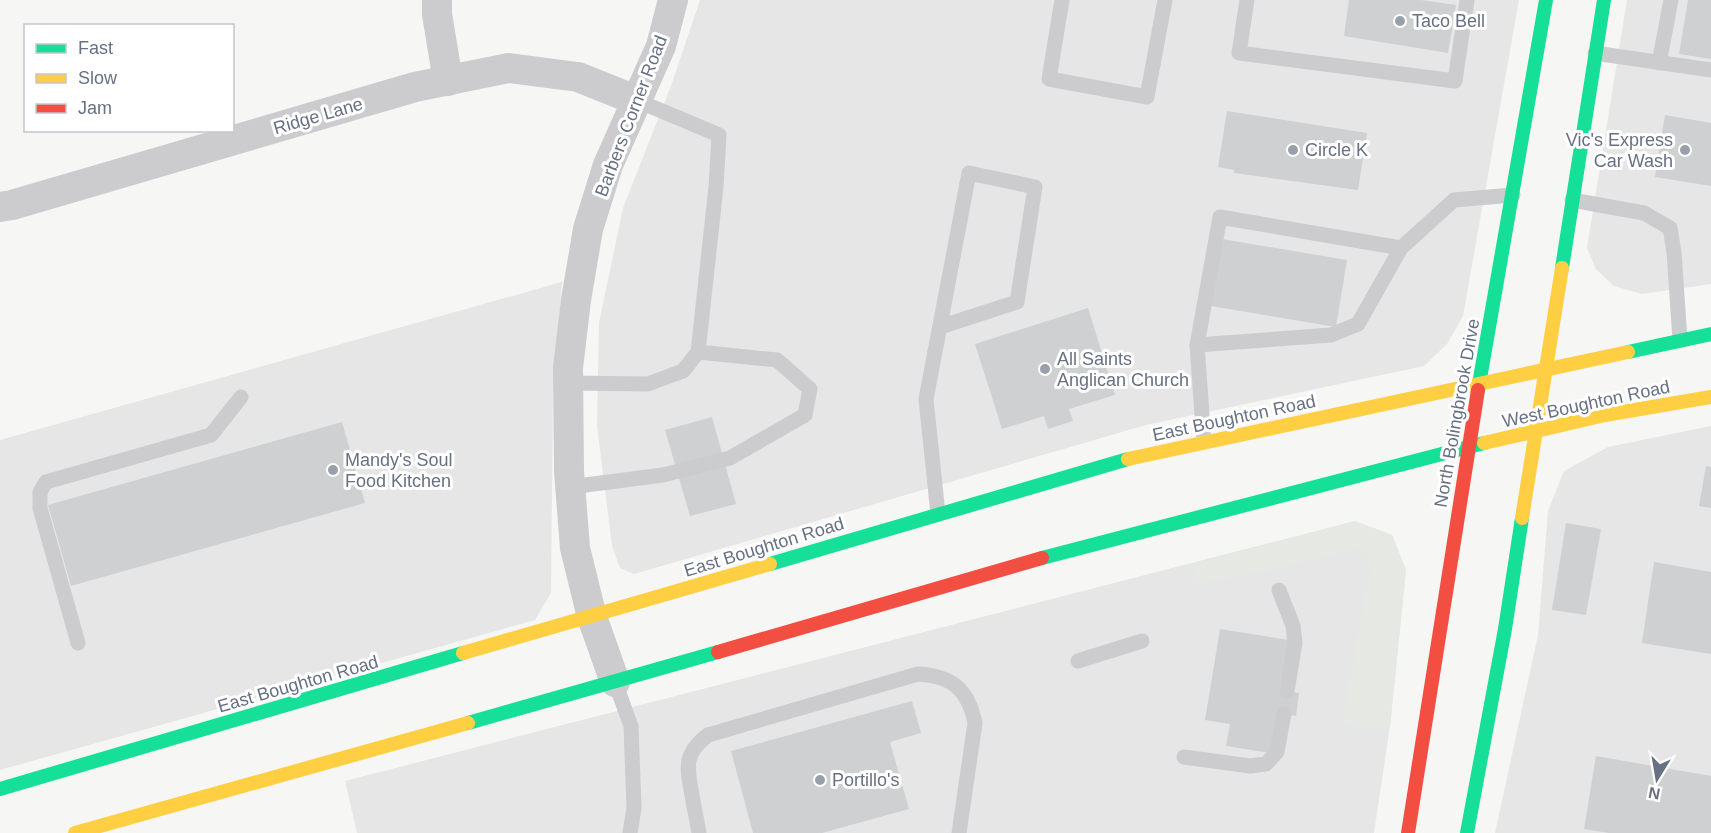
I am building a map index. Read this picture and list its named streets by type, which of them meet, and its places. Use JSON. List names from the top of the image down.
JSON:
{
  "streets": {
    "main road": ["West Boughton Road", "North Bolingbrook Drive", "East Boughton Road"],
    "street": ["Ridge Lane", "Barbers Corner Road"]
  },
  "crossings": [
    ["Ridge Lane", "Barbers Corner Road"],
    ["Barbers Corner Road", "East Boughton Road"],
    ["West Boughton Road", "North Bolingbrook Drive"],
    ["North Bolingbrook Drive", "East Boughton Road"]
  ],
  "places": [
    "Taco Bell",
    "Circle K",
    "Vic's Express Car Wash",
    "All Saints Anglican Church",
    "Mandy's Soul Food Kitchen",
    "Portillo's"
  ],
  "legend": ["Fast", "Slow", "Jam"],
  "north": "bottom"
}
